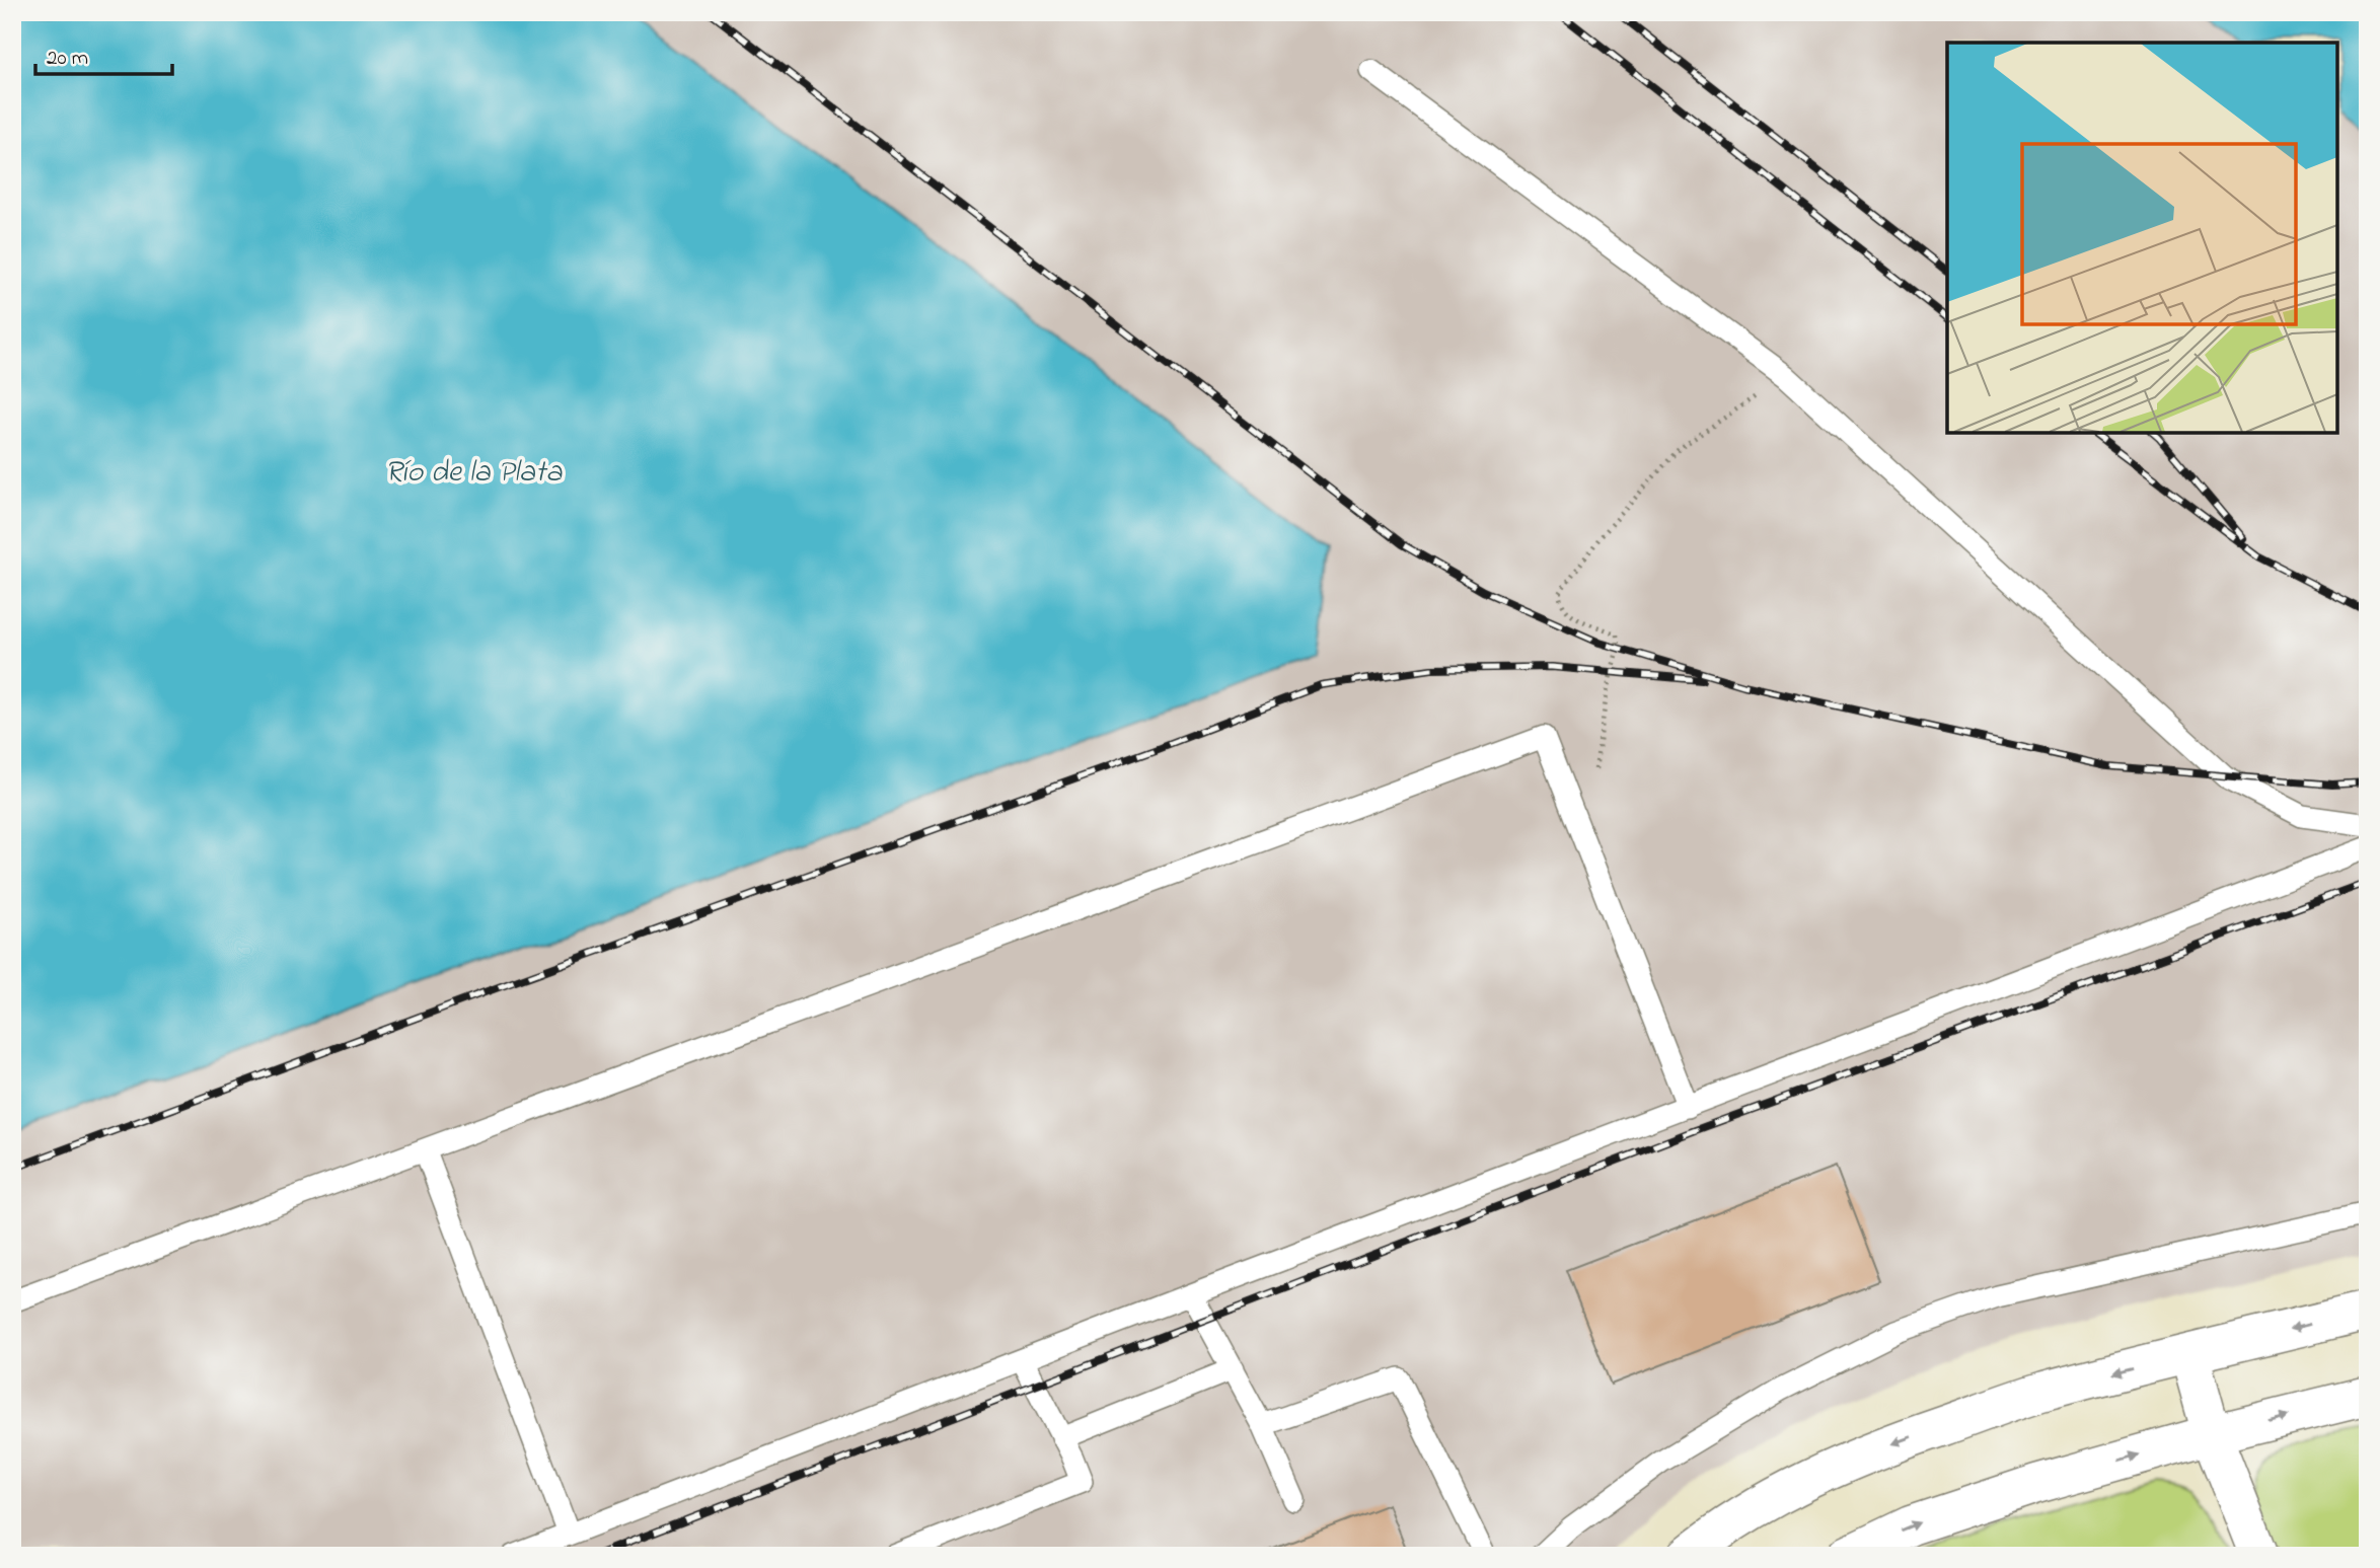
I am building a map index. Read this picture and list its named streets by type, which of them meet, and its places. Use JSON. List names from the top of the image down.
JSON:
{
  "water": ["Río de la Plata"],
  "scale_bar": "20 m"
}
